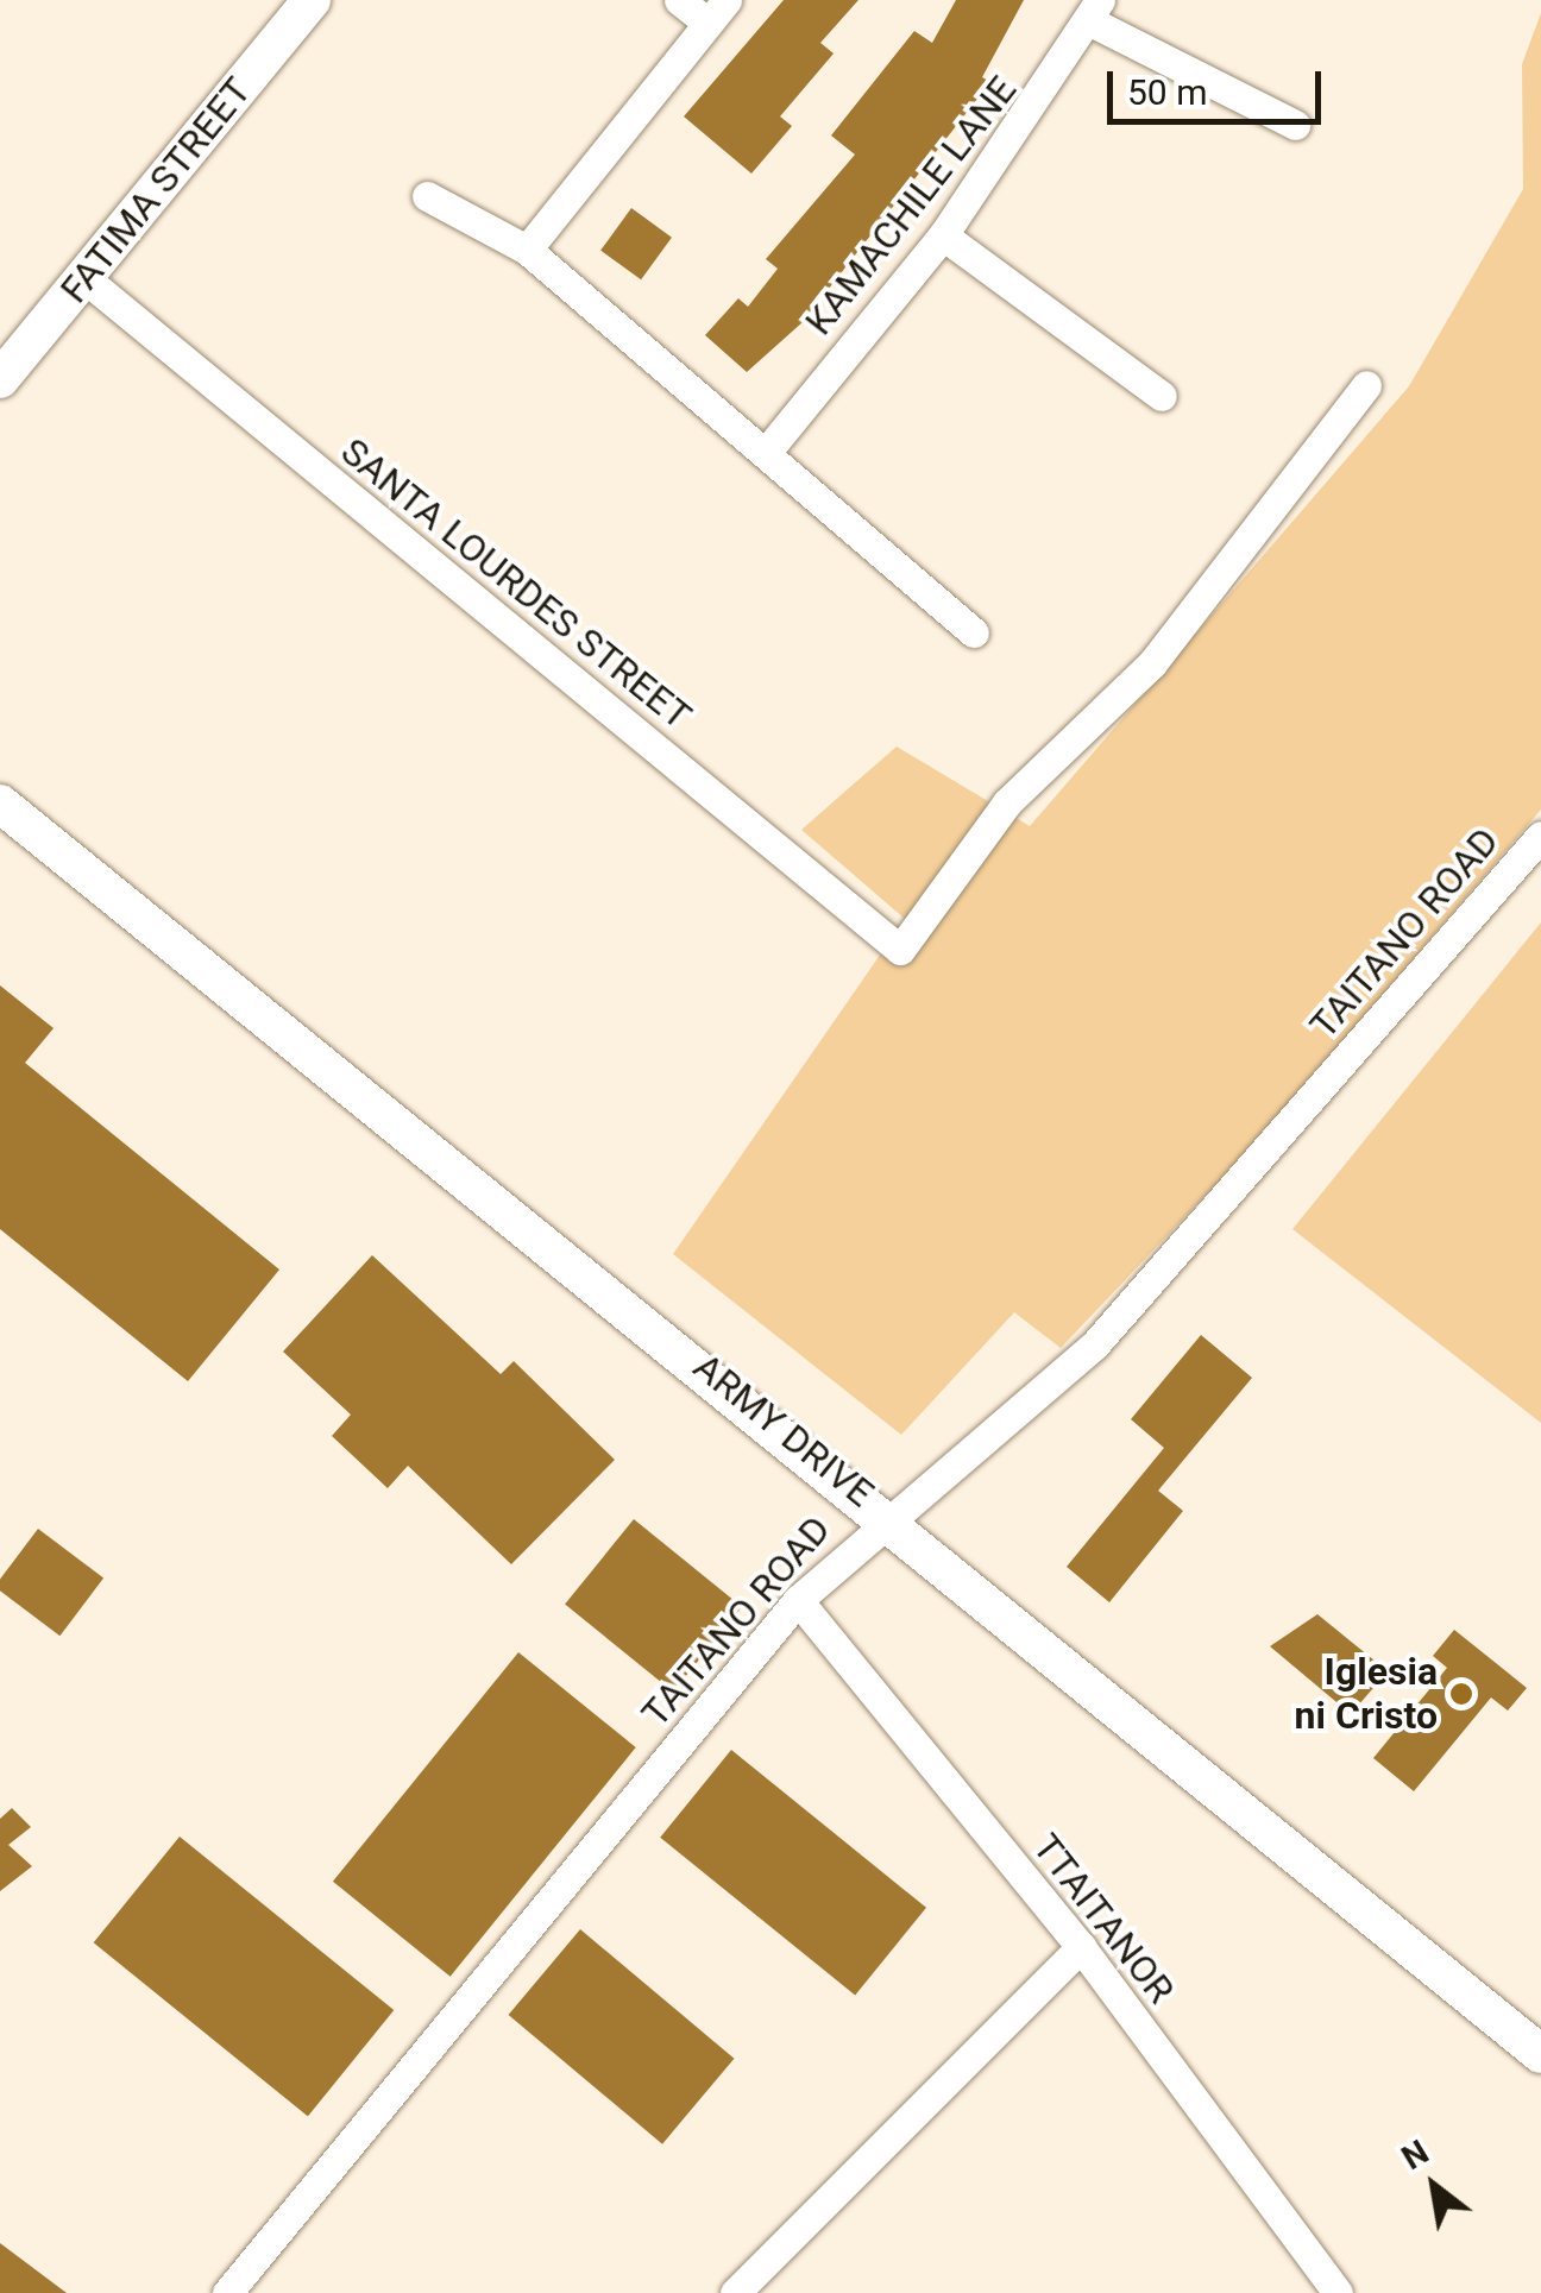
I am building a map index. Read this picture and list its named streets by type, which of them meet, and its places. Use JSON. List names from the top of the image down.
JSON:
{
  "streets": {
    "main road": ["FATIMA STREET", "ARMY DRIVE"],
    "street": [
      "KAMACHILE LANE",
      "SANTA LOURDES STREET",
      "TAITANO ROAD",
      "TTAITANOR"
    ]
  },
  "crossings": [
    ["FATIMA STREET", "SANTA LOURDES STREET"],
    ["TAITANO ROAD", "ARMY DRIVE"],
    ["TAITANO ROAD", "TTAITANOR"]
  ],
  "places": ["Iglesia ni Cristo"],
  "scale_bar": "50 m",
  "north": "top left"
}
